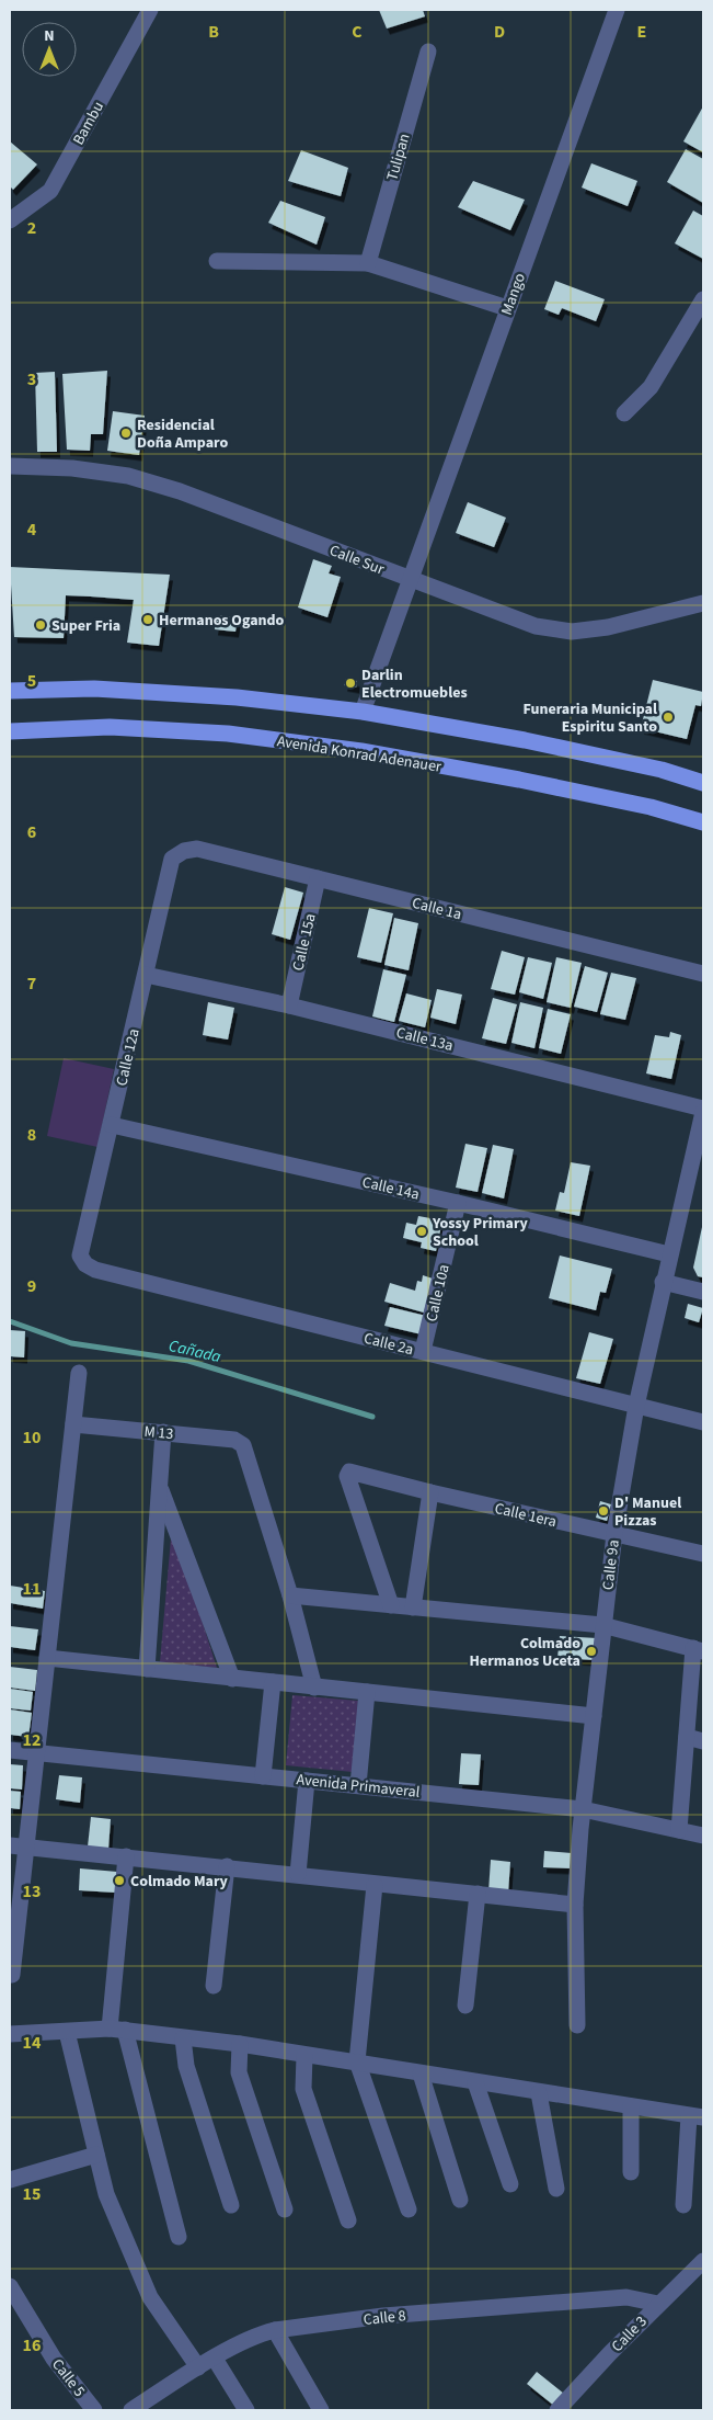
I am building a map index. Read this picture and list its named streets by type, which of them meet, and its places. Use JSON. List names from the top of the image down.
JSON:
{
  "streets": {
    "main road": ["Avenida Konrad Adenauer"],
    "street": [
      "Bambu",
      "Tulipan",
      "Mango",
      "Calle Sur",
      "Calle 1a",
      "Calle 15a",
      "Calle 13a",
      "Calle 12a",
      "Calle 14a",
      "Calle 10a",
      "Calle 2a",
      "M 13",
      "Calle 1era",
      "Calle 9a",
      "Avenida Primaveral",
      "Calle 8",
      "Calle 3",
      "Calle 5"
    ]
  },
  "crossings": [
    ["Mango", "Calle Sur"],
    ["Calle 1a", "Calle 15a"],
    ["Calle 1a", "Calle 12a"],
    ["Calle 15a", "Calle 13a"],
    ["Calle 13a", "Calle 12a"],
    ["Calle 13a", "Calle 9a"],
    ["Calle 12a", "Calle 14a"],
    ["Calle 12a", "Calle 2a"],
    ["Calle 14a", "Calle 10a"],
    ["Calle 14a", "Calle 9a"],
    ["Calle 10a", "Calle 2a"],
    ["Calle 2a", "Calle 9a"],
    ["Calle 1era", "Calle 9a"],
    ["Calle 9a", "Avenida Primaveral"],
    ["Calle 8", "Calle 3"]
  ],
  "water": ["Cañada"],
  "places": [
    "Residencial Doña Amparo",
    "Hermanos Ogando",
    "Super Fria",
    "Darlin Electromuebles",
    "Funeraria Municipal Espiritu Santo",
    "Yossy Primary School",
    "D' Manuel Pizzas",
    "Colmado Hermanos Uceta",
    "Colmado Mary"
  ],
  "north": "top",
  "grid": {
    "columns": [
      "B",
      "C",
      "D",
      "E"
    ],
    "rows": [
      "2",
      "3",
      "4",
      "5",
      "6",
      "7",
      "8",
      "9",
      "10",
      "11",
      "12",
      "13",
      "14",
      "15",
      "16"
    ]
  }
}
